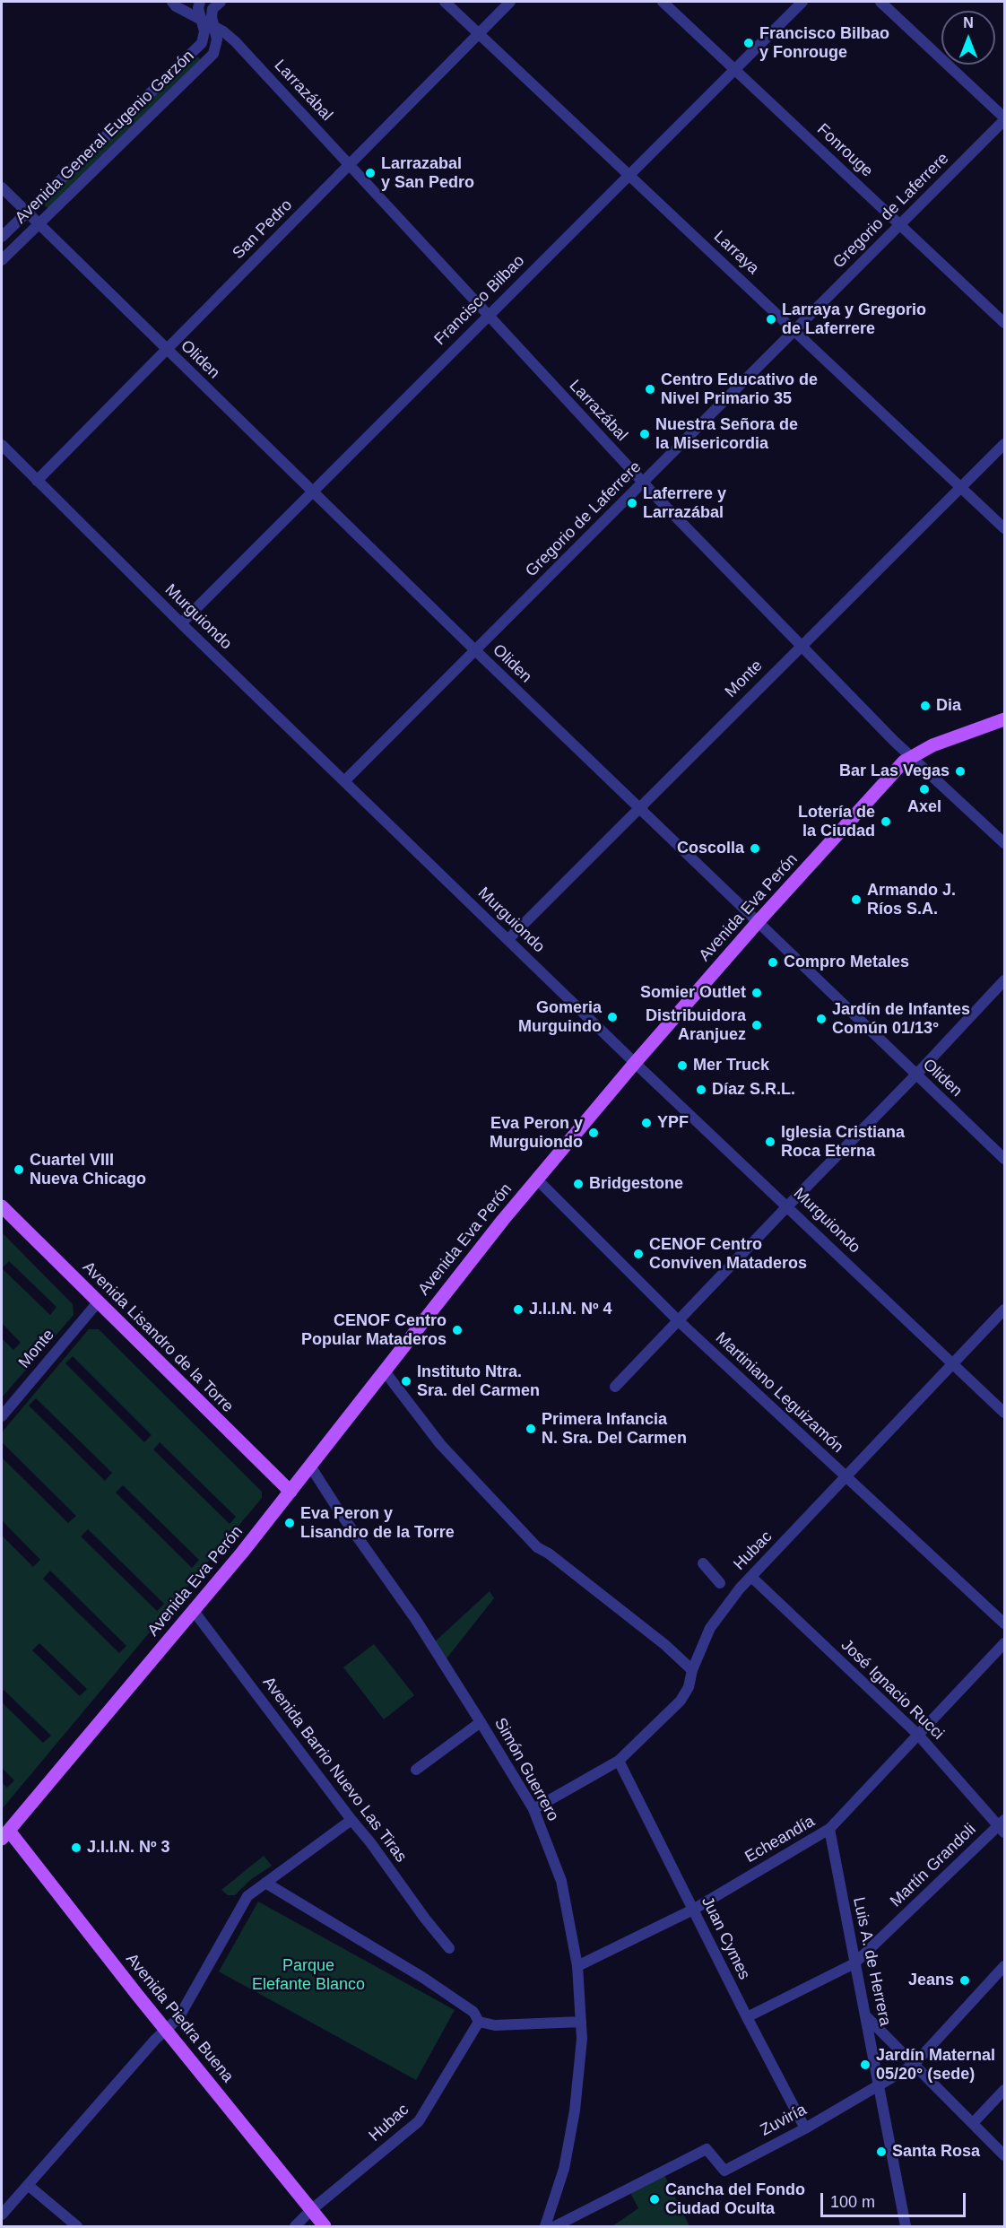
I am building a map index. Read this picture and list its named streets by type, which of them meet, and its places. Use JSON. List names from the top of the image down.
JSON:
{
  "streets": {
    "main road": ["Avenida Eva Perón", "Avenida Lisandro de la Torre", "Avenida Piedra Buena"],
    "street": [
      "Larrazábal",
      "Avenida General Eugenio Garzón",
      "Fonrouge",
      "Gregorio de Laferrere",
      "San Pedro",
      "Larraya",
      "Francisco Bilbao",
      "Oliden",
      "Murguiondo",
      "Monte",
      "Martiniano Leguizamón",
      "Hubac",
      "José Ignacio Rucci",
      "Avenida Barrio Nuevo Las Tiras",
      "Simón Guerrero",
      "Echeandía",
      "Martín Grandoli",
      "Juan Cymes",
      "Luis A. de Herrera",
      "Zuviría"
    ]
  },
  "crossings": [
    ["Larrazábal", "Avenida General Eugenio Garzón"],
    ["Larrazábal", "Gregorio de Laferrere"],
    ["Larrazábal", "San Pedro"],
    ["Larrazábal", "Francisco Bilbao"],
    ["Larrazábal", "Monte"],
    ["Larrazábal", "Avenida Eva Perón"],
    ["Avenida General Eugenio Garzón", "Oliden"],
    ["Fonrouge", "Gregorio de Laferrere"],
    ["Fonrouge", "Francisco Bilbao"],
    ["Gregorio de Laferrere", "Larraya"],
    ["Gregorio de Laferrere", "Oliden"],
    ["Gregorio de Laferrere", "Murguiondo"],
    ["San Pedro", "Larraya"],
    ["San Pedro", "Oliden"],
    ["San Pedro", "Murguiondo"],
    ["Larraya", "Francisco Bilbao"],
    ["Larraya", "Monte"],
    ["Francisco Bilbao", "Oliden"],
    ["Francisco Bilbao", "Murguiondo"],
    ["Oliden", "Monte"],
    ["Oliden", "Avenida Eva Perón"],
    ["Murguiondo", "Monte"],
    ["Murguiondo", "Avenida Eva Perón"],
    ["Murguiondo", "Hubac"],
    ["Monte", "Avenida Lisandro de la Torre"],
    ["Avenida Eva Perón", "Avenida Lisandro de la Torre"],
    ["Avenida Eva Perón", "Martiniano Leguizamón"],
    ["Avenida Eva Perón", "Avenida Barrio Nuevo Las Tiras"],
    ["Avenida Eva Perón", "Simón Guerrero"],
    ["Avenida Eva Perón", "Avenida Piedra Buena"],
    ["Martiniano Leguizamón", "Hubac"],
    ["Hubac", "José Ignacio Rucci"],
    ["Hubac", "Simón Guerrero"],
    ["Hubac", "Juan Cymes"],
    ["Hubac", "Avenida Piedra Buena"],
    ["José Ignacio Rucci", "Echeandía"],
    ["José Ignacio Rucci", "Martín Grandoli"],
    ["Simón Guerrero", "Echeandía"],
    ["Echeandía", "Juan Cymes"],
    ["Echeandía", "Luis A. de Herrera"],
    ["Martín Grandoli", "Juan Cymes"],
    ["Martín Grandoli", "Luis A. de Herrera"],
    ["Juan Cymes", "Zuviría"],
    ["Luis A. de Herrera", "Zuviría"]
  ],
  "parks": ["Parque Elefante Blanco"],
  "places": [
    "Francisco Bilbao y Fonrouge",
    "Larrazabal y San Pedro",
    "Larraya y Gregorio de Laferrere",
    "Centro Educativo de Nivel Primario 35",
    "Nuestra Señora de la Misericordia",
    "Laferrere y Larrazábal",
    "Dia",
    "Bar Las Vegas",
    "Axel",
    "Lotería de la Ciudad",
    "Coscolla",
    "Armando J. Ríos S.A.",
    "Compro Metales",
    "Somier Outlet",
    "Gomeria Murguindo",
    "Jardín de Infantes Común 01/13°",
    "Distribuidora Aranjuez",
    "Mer Truck",
    "Díaz S.R.L.",
    "YPF",
    "Eva Peron y Murguiondo",
    "Iglesia Cristiana Roca Eterna",
    "Cuartel VIII Nueva Chicago",
    "Bridgestone",
    "CENOF Centro Conviven Mataderos",
    "J.I.I.N. Nº 4",
    "CENOF Centro Popular Mataderos",
    "Instituto Ntra. Sra. del Carmen",
    "Primera Infancia N. Sra. Del Carmen",
    "Eva Peron y Lisandro de la Torre",
    "J.I.I.N. Nº 3",
    "Jeans",
    "Jardín Maternal 05/20° (sede)",
    "Santa Rosa",
    "Cancha del Fondo Ciudad Oculta"
  ],
  "scale_bar": "100 m",
  "north": "top"
}
